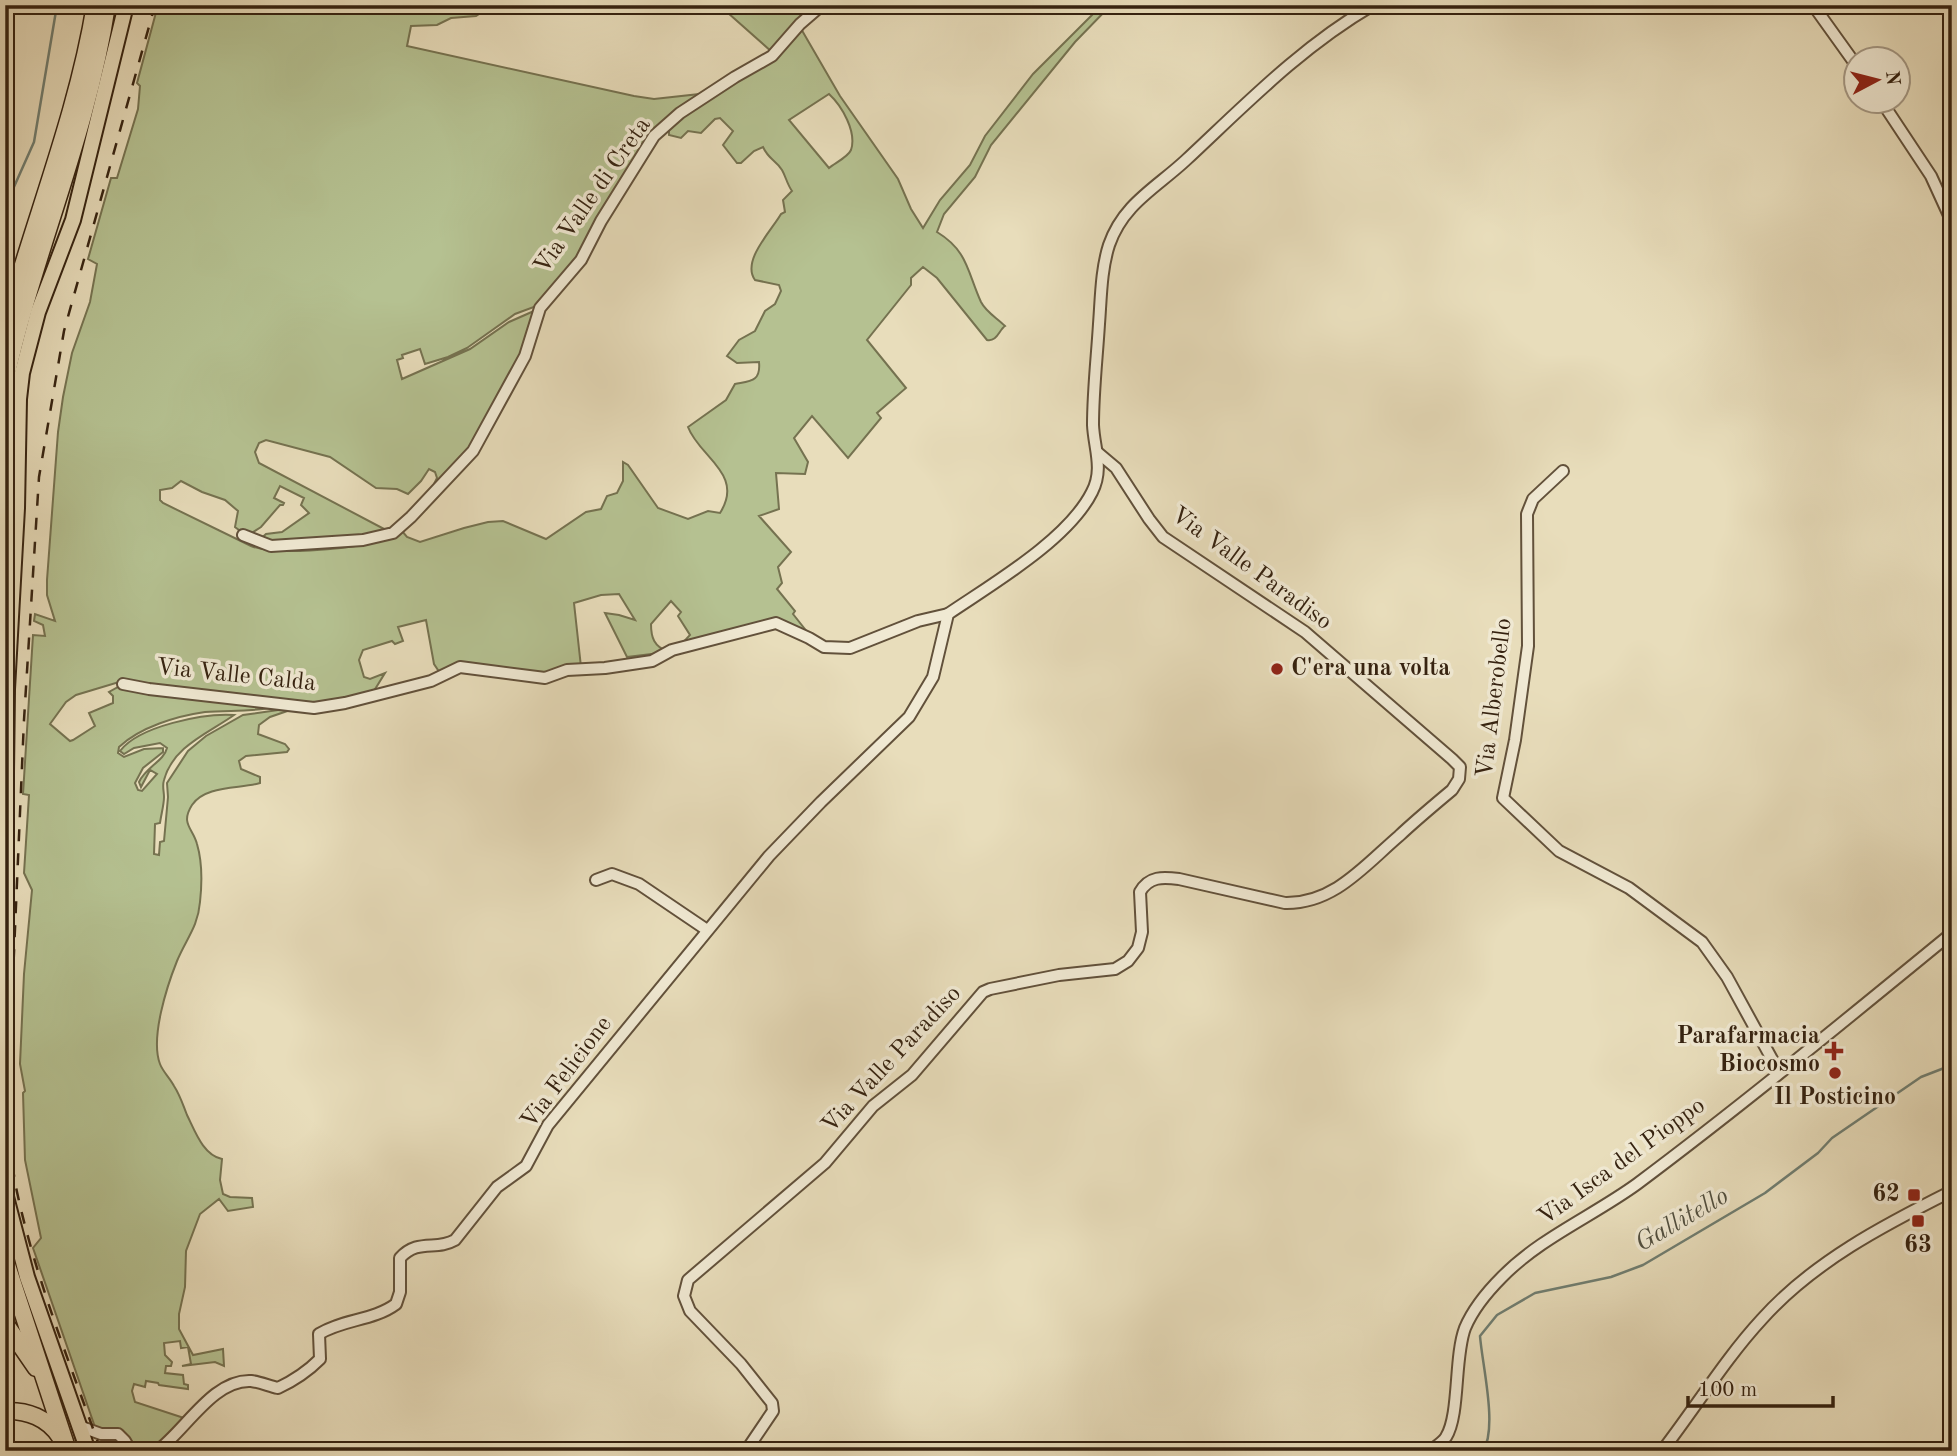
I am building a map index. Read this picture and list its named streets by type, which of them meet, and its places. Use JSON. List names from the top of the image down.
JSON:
{
  "streets": {
    "street": [
      "Via Valle di Creta",
      "Via Valle Paradiso",
      "Via Valle Calda",
      "Via Alberobello",
      "Via Felicione",
      "Via Isca del Pioppo"
    ]
  },
  "crossings": [
    ["Via Valle Calda", "Via Felicione"],
    ["Via Alberobello", "Via Isca del Pioppo"]
  ],
  "water": ["Gallitello"],
  "places": {
    "other": ["C'era una volta", "Il Posticino"],
    "health": ["Parafarmacia Biocosmo"],
    "transit": ["62", "63"]
  },
  "scale_bar": "100 m",
  "north": "right"
}
